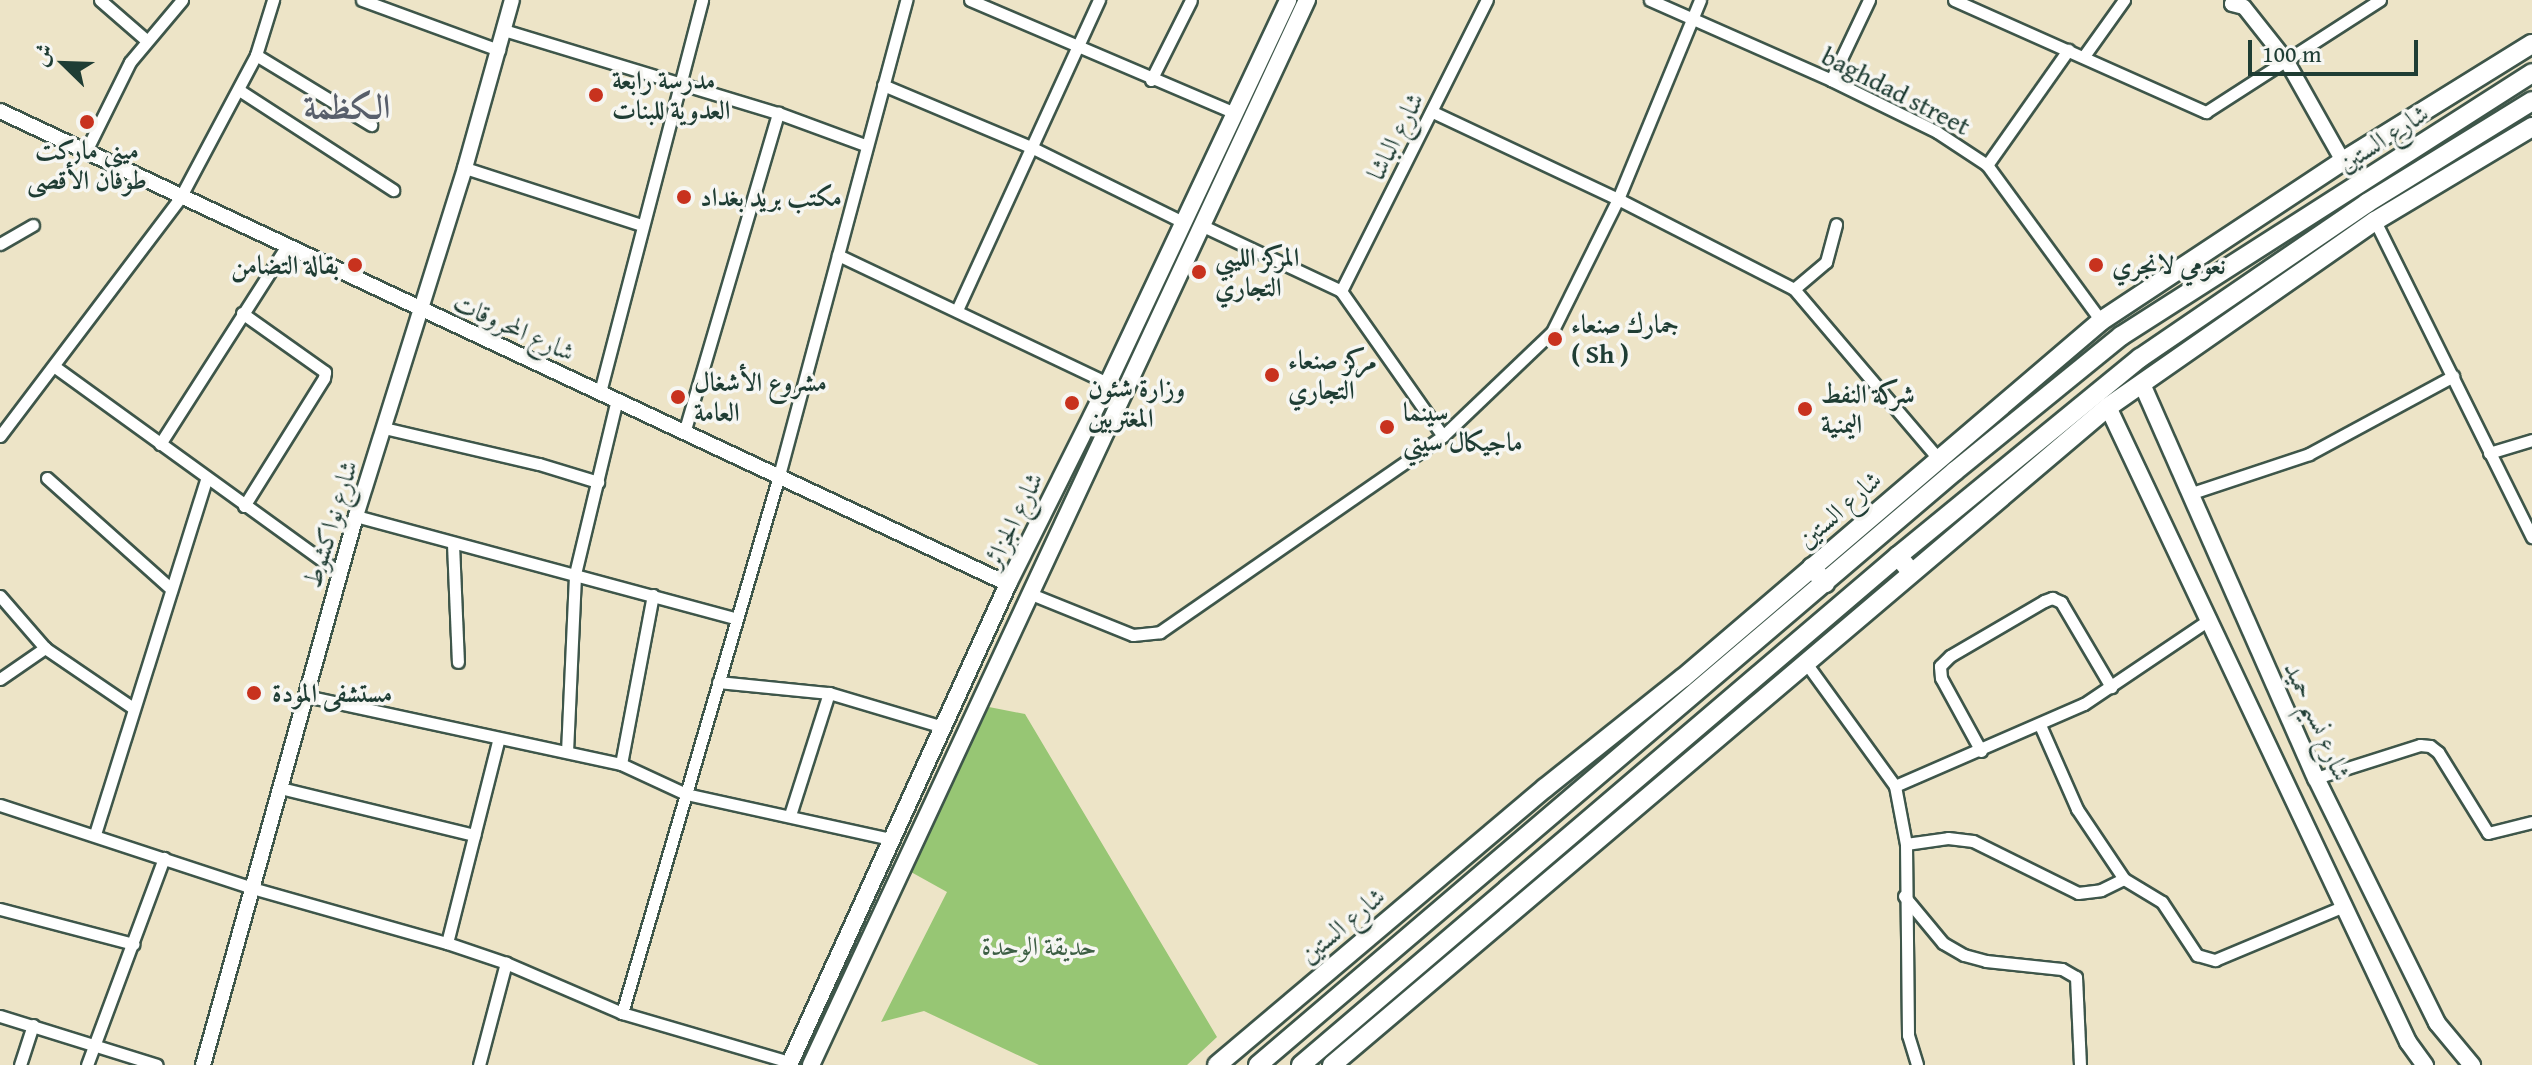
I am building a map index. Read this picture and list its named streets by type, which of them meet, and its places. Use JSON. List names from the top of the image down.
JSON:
{
  "streets": {
    "main road": ["شارع الستين", "شارع الجزائر", "شارع نسيم حميد"],
    "street": [
      "baghdad street",
      "شارع الباشا",
      "شارع المحروقات",
      "شارع نواكشوط"
    ]
  },
  "crossings": [
    ["baghdad street", "شارع الستين"],
    ["شارع المحروقات", "شارع الجزائر"],
    ["شارع المحروقات", "شارع نواكشوط"]
  ],
  "districts": ["الكظمة"],
  "parks": ["حديقة الوحدة"],
  "places": [
    "مدرسة رابعة العدوية للبنات",
    "ميني ماركت طوفان الأقصى",
    "مكتب بريد بغداد",
    "بقالة التضامن",
    "نعومي لانجري",
    "المركز الليبي التجاري",
    "جمارك صنعاء ( Sh )",
    "مركز صنعاء التجاري",
    "مشروع الأشغال العامة",
    "وزارة شئون المغتربين",
    "شركة النفط اليمنية",
    "سينما ماجيكال سيتي",
    "مستشفى المودة"
  ],
  "scale_bar": "100 m",
  "north": "top left"
}
